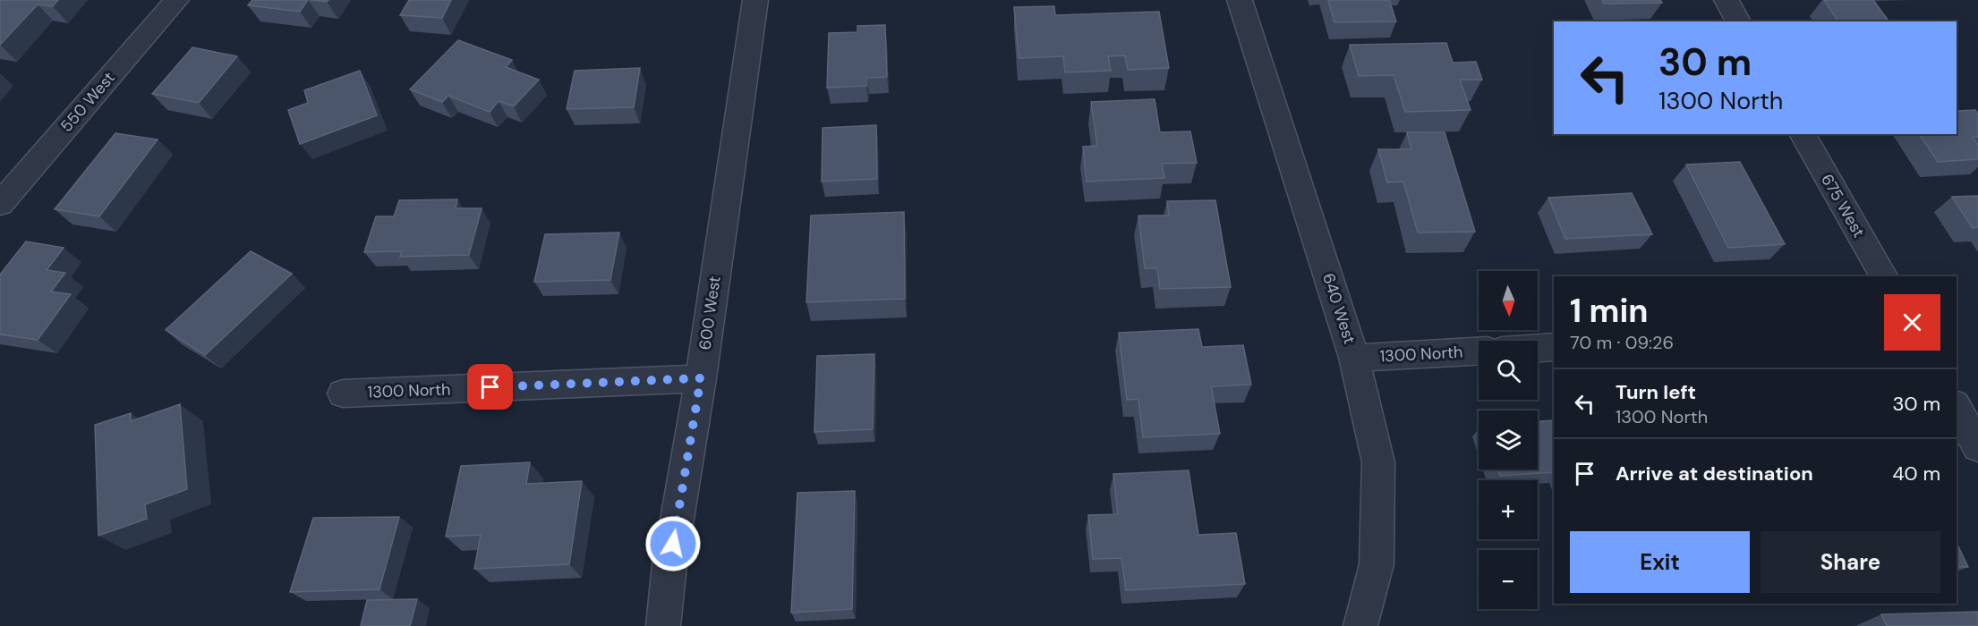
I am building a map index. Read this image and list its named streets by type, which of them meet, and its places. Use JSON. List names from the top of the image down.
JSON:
{
  "streets": {
    "street": [
      "550 West",
      "675 West",
      "640 West",
      "600 West",
      "1300 North"
    ]
  },
  "crossings": [
    ["640 West", "1300 North"],
    ["600 West", "1300 North"]
  ],
  "north": "bottom",
  "page": {
    "turn": ["30 m", "1300 North"],
    "map_buttons": ["+", "−"],
    "heading": ["1 min", "70 m · 09:26"],
    "list": [
      {
        "name": "Turn left",
        "note": "1300 North",
        "value": "30 m"
      },
      {
        "name": "Arrive at destination",
        "value": "40 m"
      }
    ],
    "buttons": ["Exit", "Share"]
  }
}
